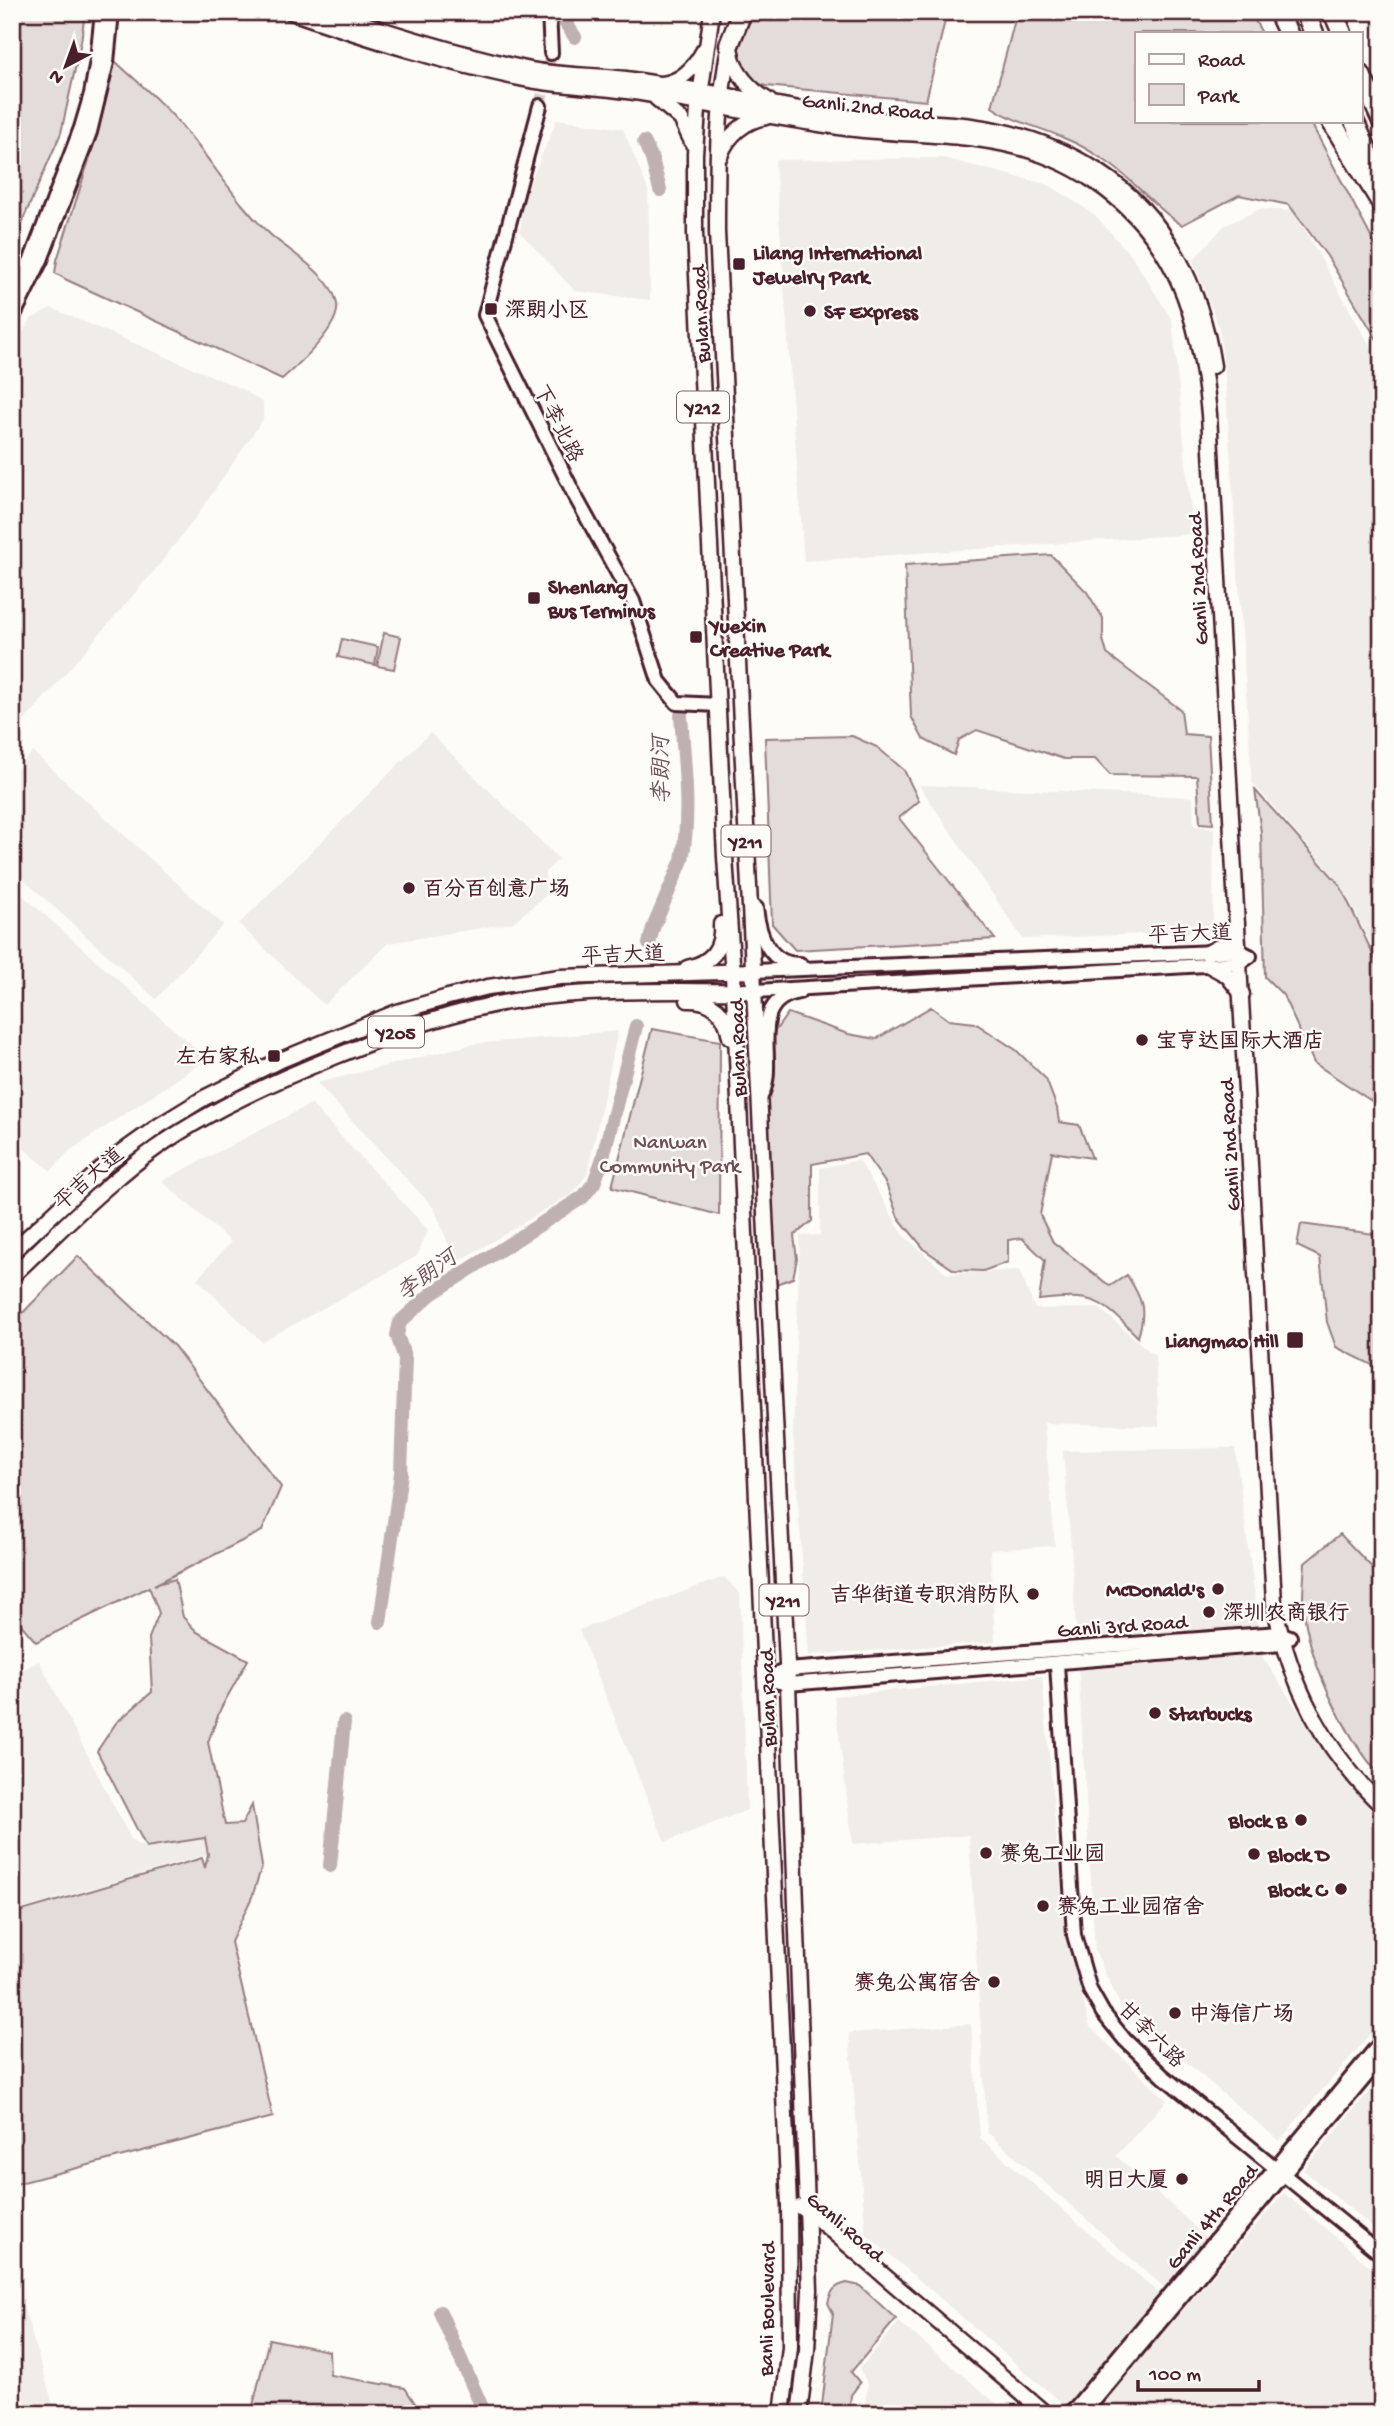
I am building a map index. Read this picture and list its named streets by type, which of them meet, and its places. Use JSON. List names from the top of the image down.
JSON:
{
  "streets": {
    "main road": [
      "Ganli 2nd Road",
      "Bulan Road",
      "Y212",
      "Y211",
      "平吉大道",
      "Y205",
      "Ganli Road",
      "Banli Boulevard"
    ],
    "street": [
      "下李北路",
      "Ganli 3rd Road",
      "甘李六路",
      "Ganli 4th Road"
    ]
  },
  "crossings": [
    ["Ganli 2nd Road", "Bulan Road"],
    ["Ganli 2nd Road", "平吉大道"],
    ["Ganli 2nd Road", "Ganli 3rd Road"],
    ["Bulan Road", "下李北路"],
    ["Bulan Road", "平吉大道"],
    ["Bulan Road", "Ganli 3rd Road"],
    ["Bulan Road", "Ganli Road"],
    ["Bulan Road", "Banli Boulevard"],
    ["甘李六路", "Ganli 4th Road"],
    ["Ganli Road", "Banli Boulevard"]
  ],
  "water": ["李朗河"],
  "parks": ["Nanwan Community Park"],
  "places": {
    "transit": [
      "Lilang International Jewelry Park",
      "深朗小区",
      "Shenlang Bus Terminus",
      "Yuexin Creative Park",
      "左右家私",
      "Liangmao Hill"
    ],
    "other": [
      "SF Express",
      "百分百创意广场",
      "宝亨达国际大酒店",
      "McDonald's",
      "吉华街道专职消防队",
      "深圳农商银行",
      "Starbucks",
      "Block B",
      "赛兔工业园",
      "Block D",
      "Block C",
      "赛兔工业园宿舍",
      "赛兔公寓宿舍",
      "中海信广场",
      "明日大厦"
    ]
  },
  "legend": ["Road", "Park"],
  "scale_bar": "100 m",
  "north": "bottom left"
}
